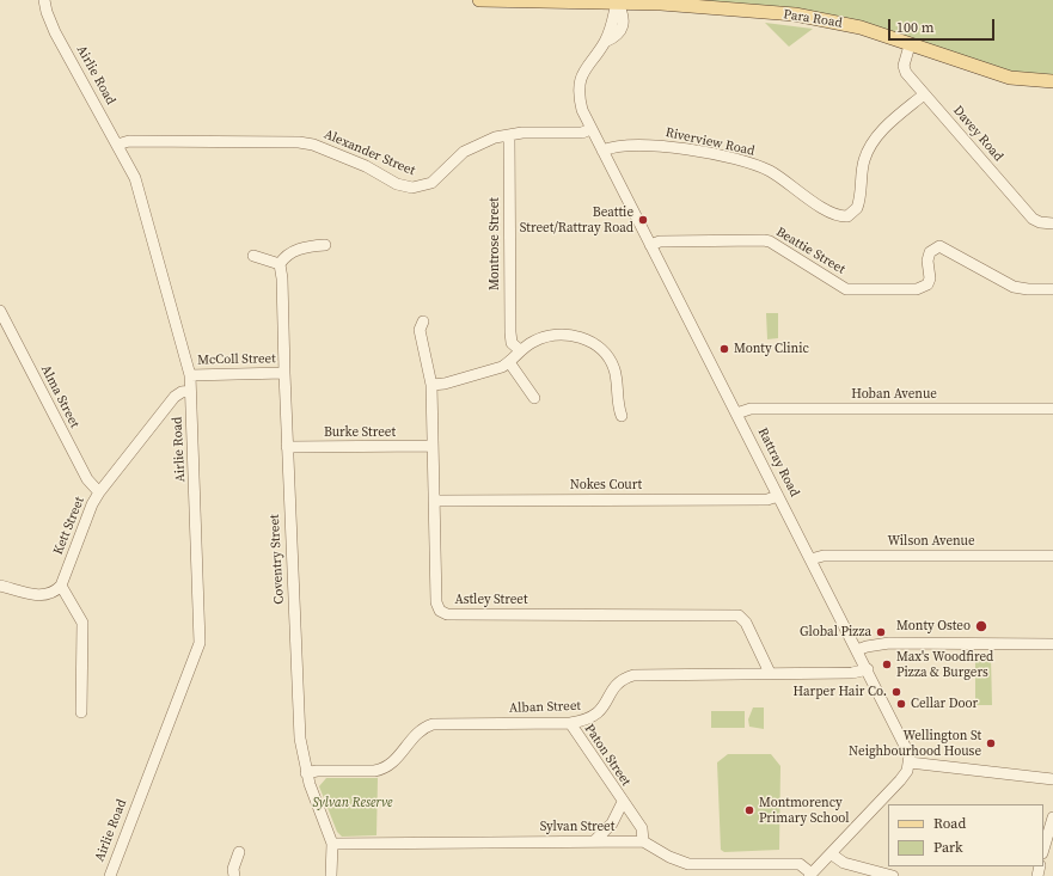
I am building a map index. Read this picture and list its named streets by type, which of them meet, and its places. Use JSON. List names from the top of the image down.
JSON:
{
  "streets": {
    "main road": ["Para Road"],
    "street": [
      "Airlie Road",
      "Davey Road",
      "Riverview Road",
      "Alexander Street",
      "Montrose Street",
      "Beattie Street",
      "McColl Street",
      "Hoban Avenue",
      "Alma Street",
      "Burke Street",
      "Rattray Road",
      "Nokes Court",
      "Kett Street",
      "Wilson Avenue",
      "Coventry Street",
      "Astley Street",
      "Alban Street",
      "Paton Street",
      "Sylvan Street"
    ]
  },
  "crossings": [
    ["Para Road", "Davey Road"],
    ["Para Road", "Rattray Road"],
    ["Airlie Road", "Alexander Street"],
    ["Airlie Road", "McColl Street"],
    ["Airlie Road", "Kett Street"],
    ["Davey Road", "Riverview Road"],
    ["Riverview Road", "Rattray Road"],
    ["Alexander Street", "Montrose Street"],
    ["Alexander Street", "Rattray Road"],
    ["Beattie Street", "Rattray Road"],
    ["McColl Street", "Coventry Street"],
    ["Hoban Avenue", "Rattray Road"],
    ["Alma Street", "Kett Street"],
    ["Burke Street", "Coventry Street"],
    ["Burke Street", "Astley Street"],
    ["Rattray Road", "Nokes Court"],
    ["Rattray Road", "Wilson Avenue"],
    ["Rattray Road", "Alban Street"],
    ["Nokes Court", "Astley Street"],
    ["Coventry Street", "Alban Street"],
    ["Coventry Street", "Sylvan Street"],
    ["Astley Street", "Alban Street"],
    ["Alban Street", "Paton Street"],
    ["Paton Street", "Sylvan Street"]
  ],
  "parks": ["Sylvan Reserve"],
  "places": [
    "Beattie Street/Rattray Road",
    "Monty Clinic",
    "Monty Osteo",
    "Global Pizza",
    "Max's Woodfired Pizza & Burgers",
    "Harper Hair Co.",
    "Cellar Door",
    "Wellington St Neighbourhood House",
    "Montmorency Primary School"
  ],
  "legend": ["Road", "Park"],
  "scale_bar": "100 m"
}
